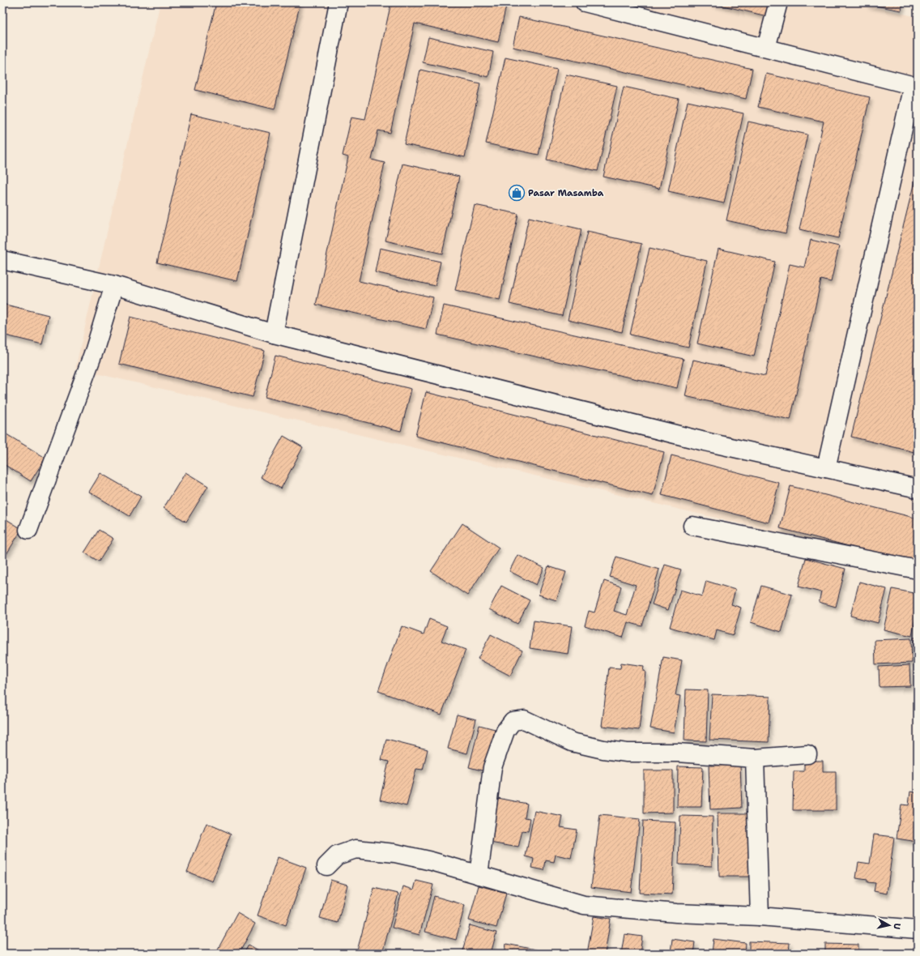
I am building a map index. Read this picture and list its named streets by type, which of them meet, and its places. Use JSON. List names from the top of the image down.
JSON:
{
  "places": {
    "shop": ["Pasar Masamba"]
  },
  "north": "right"
}
